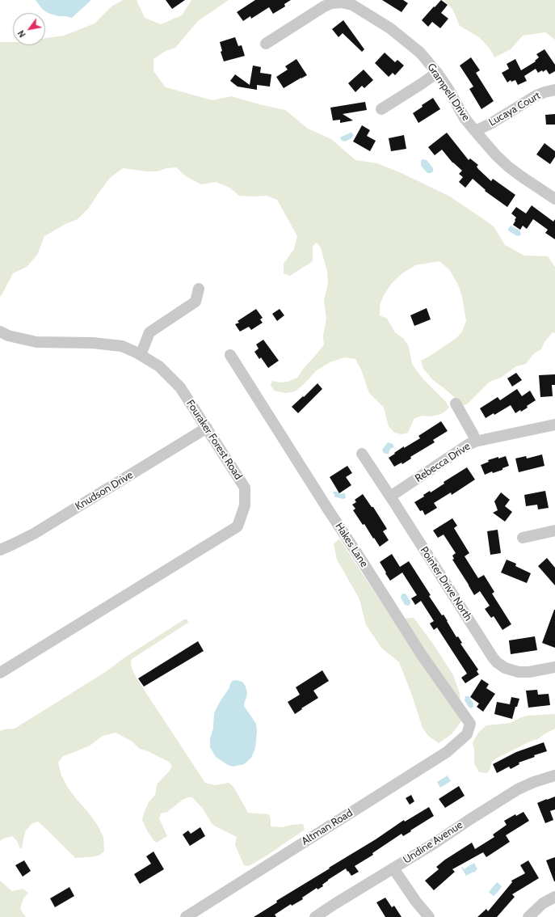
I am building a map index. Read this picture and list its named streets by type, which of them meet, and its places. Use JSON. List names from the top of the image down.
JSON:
{
  "streets": {
    "street": [
      "Grampell Drive",
      "Lucaya Court",
      "Fouraker Forest Road",
      "Rebecca Drive",
      "Knudson Drive",
      "Hakes Lane",
      "Pointer Drive North",
      "Altman Road",
      "Undine Avenue"
    ]
  },
  "crossings": [
    ["Grampell Drive", "Lucaya Court"],
    ["Fouraker Forest Road", "Knudson Drive"],
    ["Rebecca Drive", "Pointer Drive North"],
    ["Hakes Lane", "Altman Road"]
  ],
  "north": "bottom left"
}
